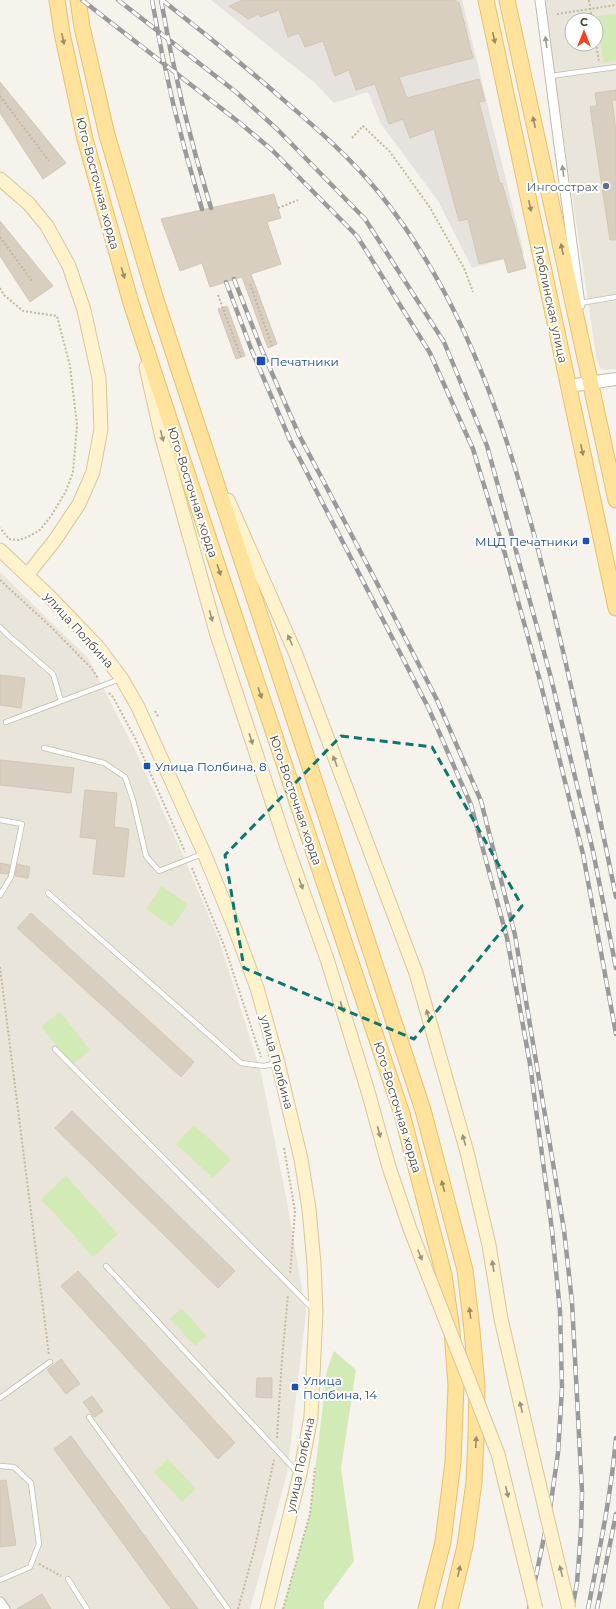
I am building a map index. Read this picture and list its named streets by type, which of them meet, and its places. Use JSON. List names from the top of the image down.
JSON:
{
  "streets": {
    "main road": ["Юго-Восточная хорда", "Люблинская улица", "улица Полбина"]
  },
  "places": {
    "other": ["Ингосстрах"],
    "transit": [
      "Печатники",
      "МЦД Печатники",
      "Улица Полбина, 8",
      "Улица Полбина, 14"
    ]
  },
  "north": "top"
}
